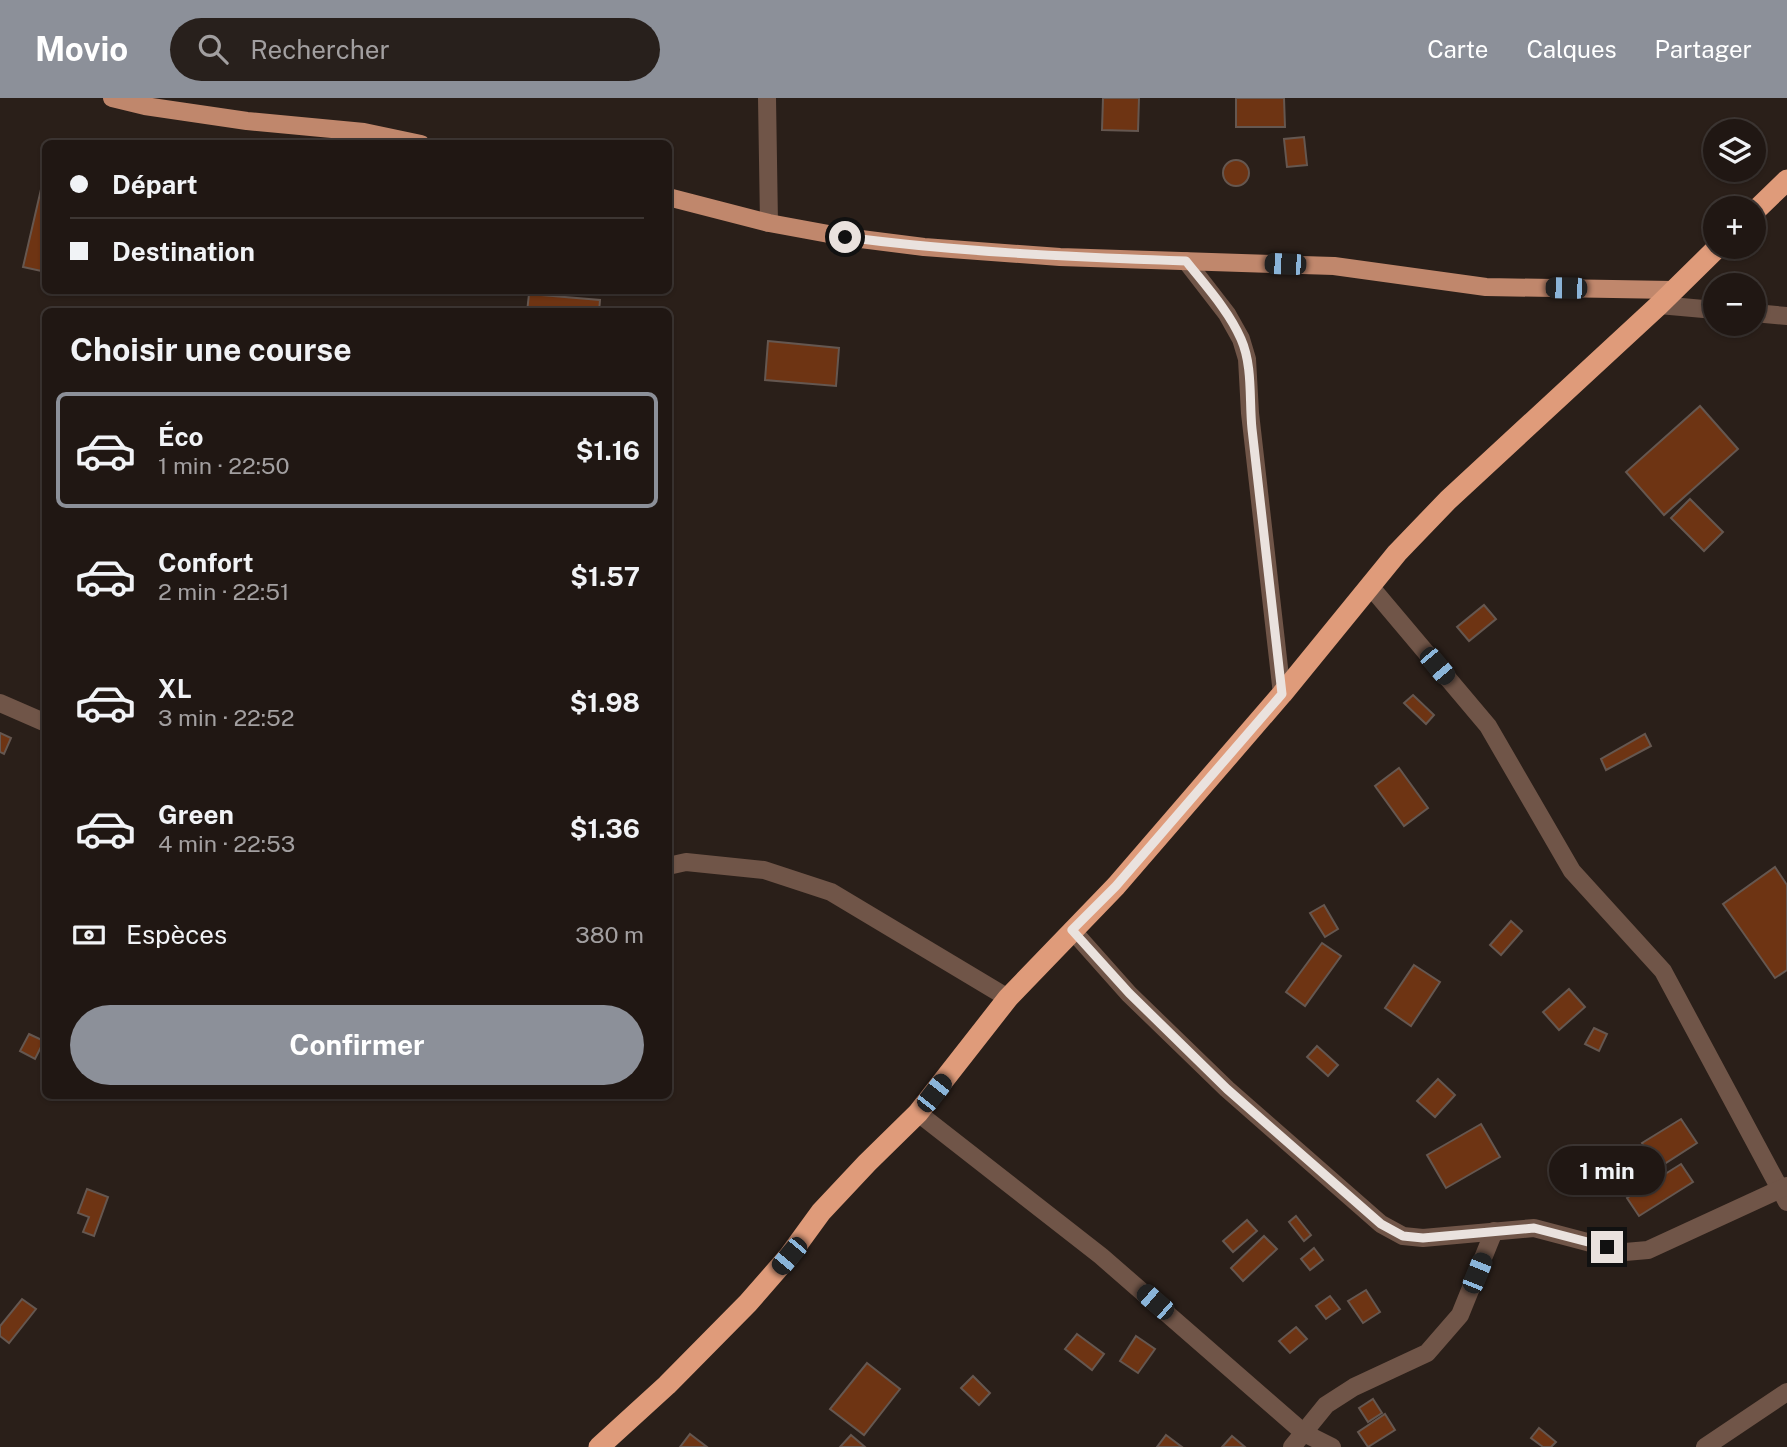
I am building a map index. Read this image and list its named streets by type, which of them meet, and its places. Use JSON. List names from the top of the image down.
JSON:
{
  "page": {
    "header": "Movio",
    "search": "Rechercher",
    "nav": ["Carte", "Calques", "Partager"],
    "map_buttons": ["+", "−"],
    "banner": ["Départ", "Destination"],
    "heading": "Choisir une course",
    "list": [
      {
        "name": "Éco",
        "note": "1 min · 22:50",
        "value": "$1.16"
      },
      {
        "name": "Confort",
        "note": "2 min · 22:51",
        "value": "$1.57"
      },
      {
        "name": "XL",
        "note": "3 min · 22:52",
        "value": "$1.98"
      },
      {
        "name": "Green",
        "note": "4 min · 22:53",
        "value": "$1.36"
      }
    ],
    "pay": ["Espèces", "380 m"],
    "buttons": "Confirmer",
    "bubble": "1 min"
  }
}
